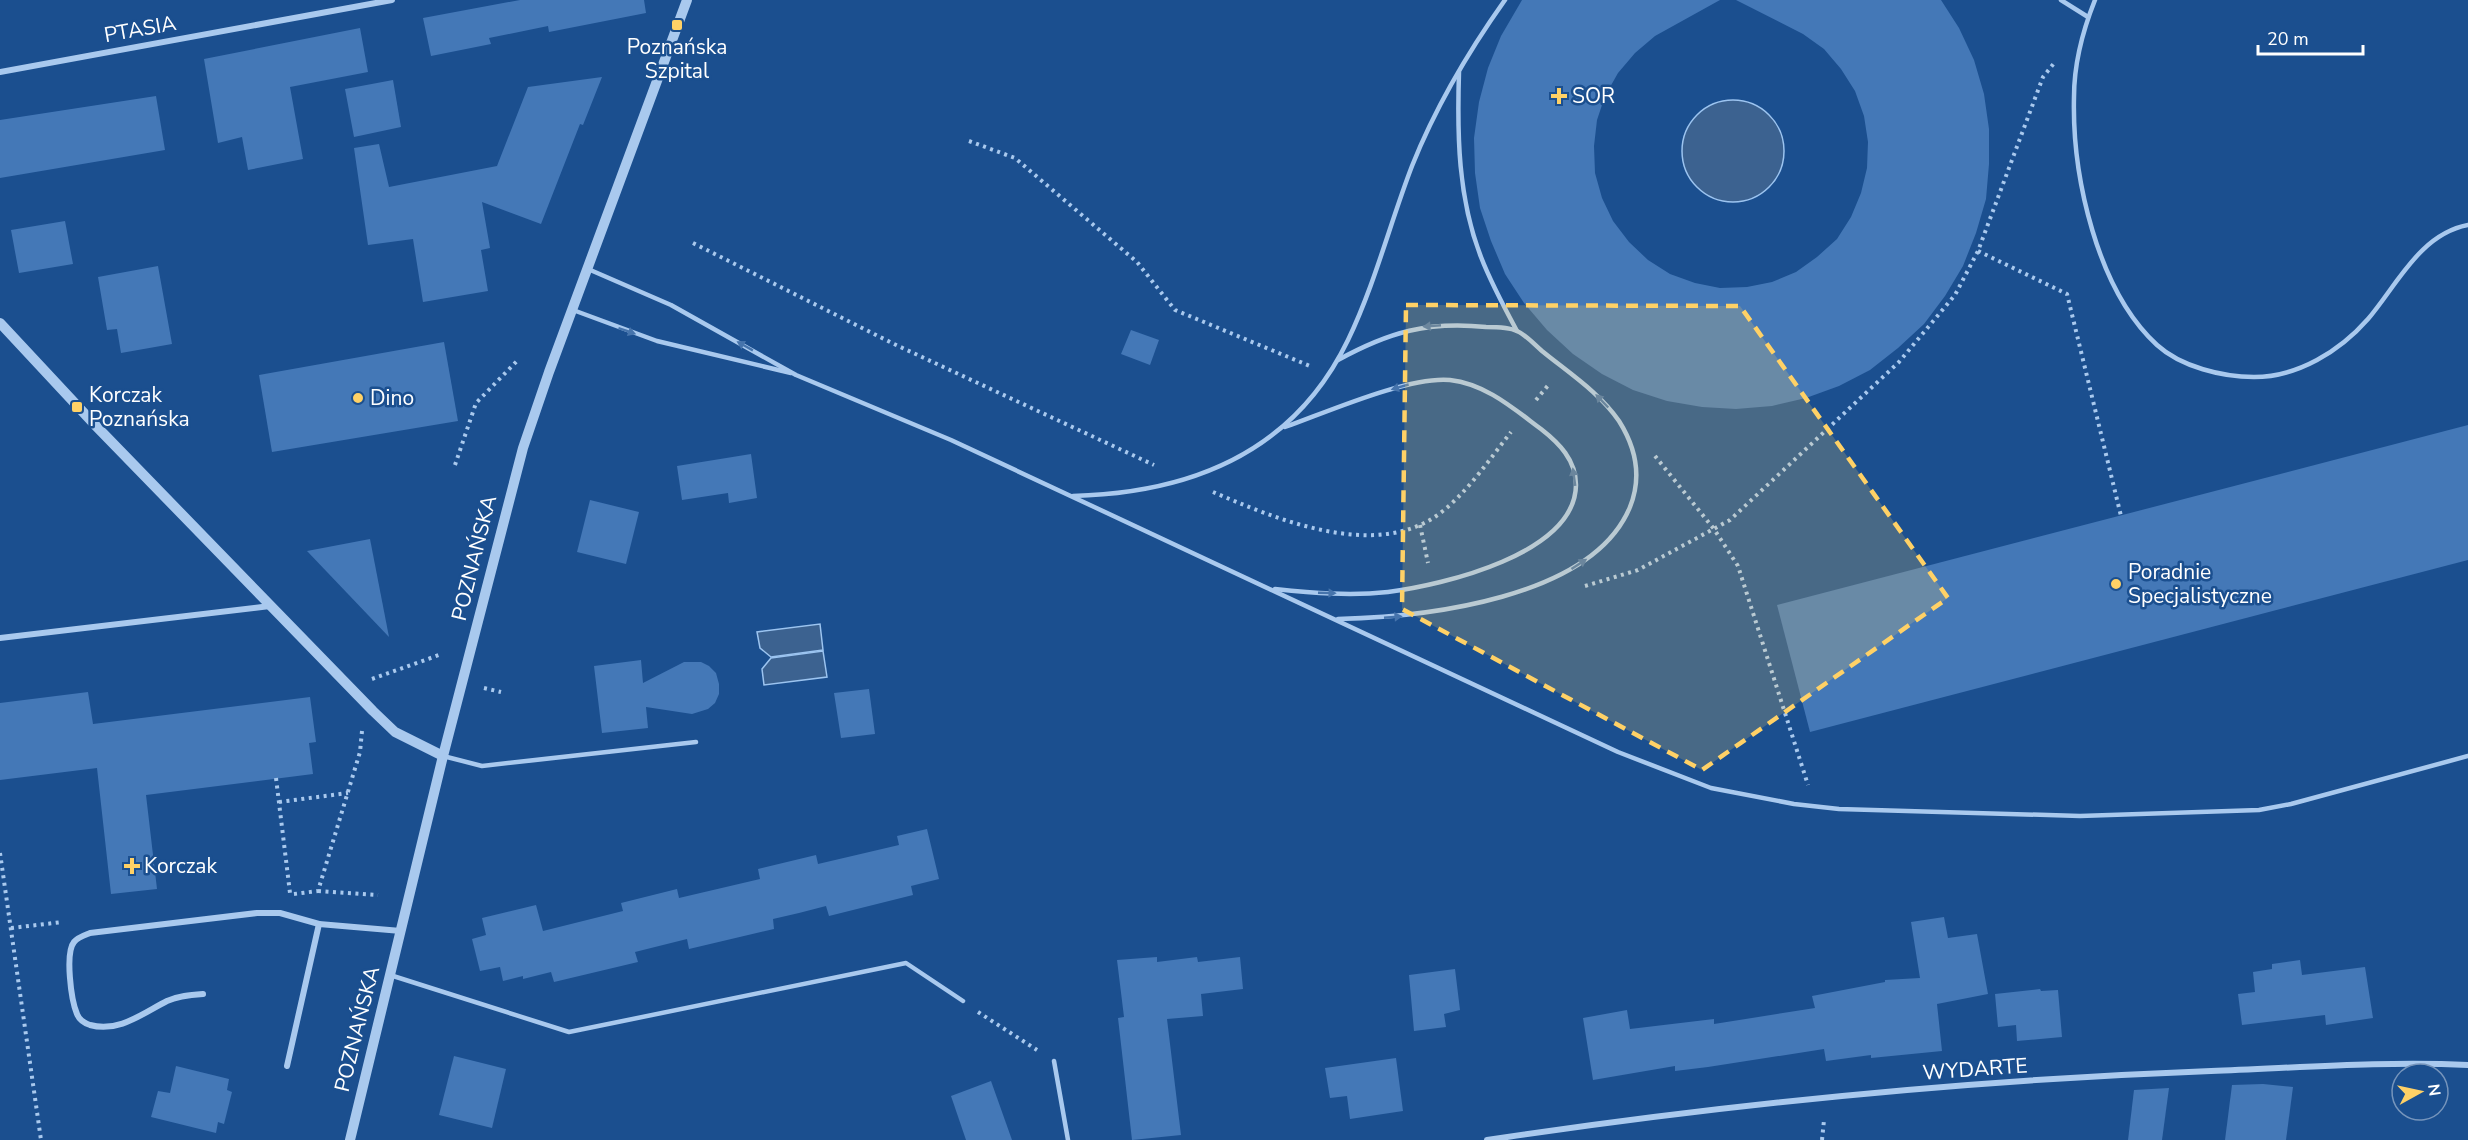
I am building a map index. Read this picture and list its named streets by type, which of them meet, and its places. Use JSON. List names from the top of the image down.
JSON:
{
  "streets": {
    "street": ["PTASIA", "POZNAŃSKA", "WYDARTE"]
  },
  "places": {
    "transit": ["Poznańska Szpital", "Korczak Poznańska"],
    "health": ["SOR", "Korczak"],
    "other": ["Dino", "Poradnie Specjalistyczne"]
  },
  "scale_bar": "20 m",
  "north": "right"
}
